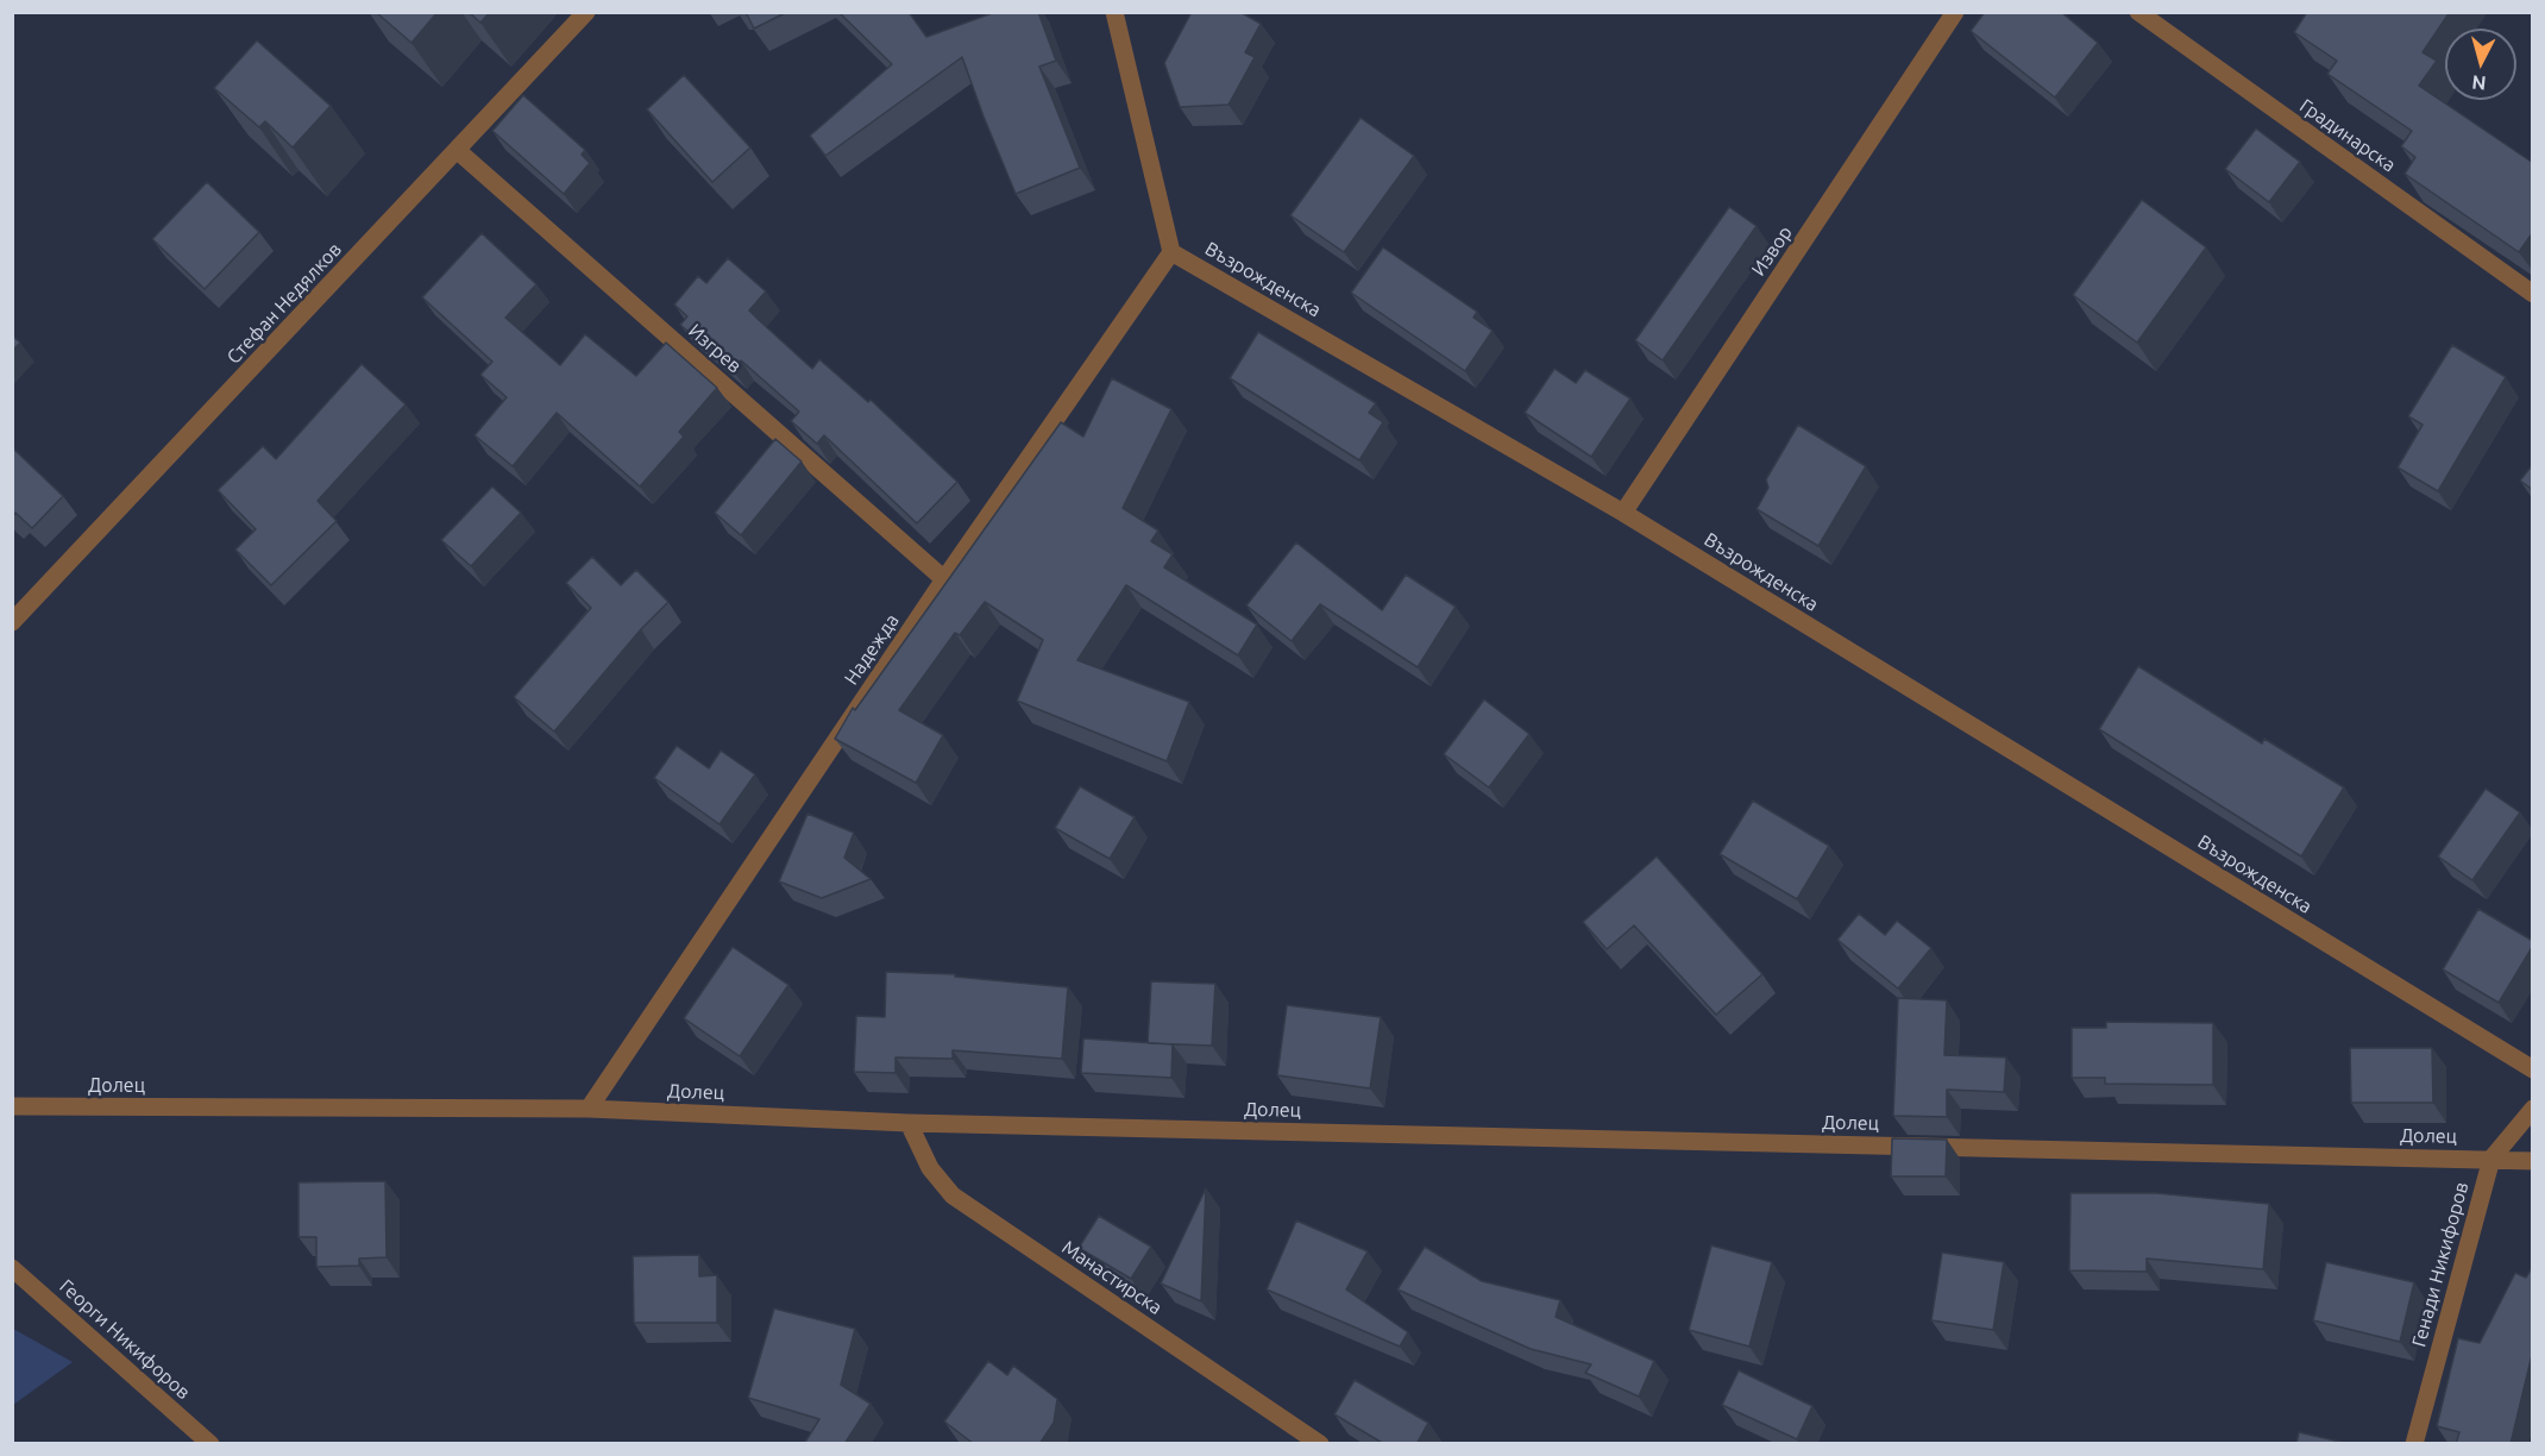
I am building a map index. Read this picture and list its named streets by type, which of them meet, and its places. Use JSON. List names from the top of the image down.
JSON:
{
  "streets": {
    "street": [
      "Градинарска",
      "Извор",
      "Възрожденска",
      "Стефан Недялков",
      "Изгрев",
      "Надежда",
      "Долец",
      "Генади Никифоров",
      "Манастирска",
      "Георги Никифоров"
    ]
  },
  "crossings": [
    ["Извор", "Възрожденска"],
    ["Възрожденска", "Надежда"],
    ["Стефан Недялков", "Изгрев"],
    ["Изгрев", "Надежда"],
    ["Надежда", "Долец"],
    ["Долец", "Генади Никифоров"],
    ["Долец", "Манастирска"]
  ],
  "north": "bottom"
}
